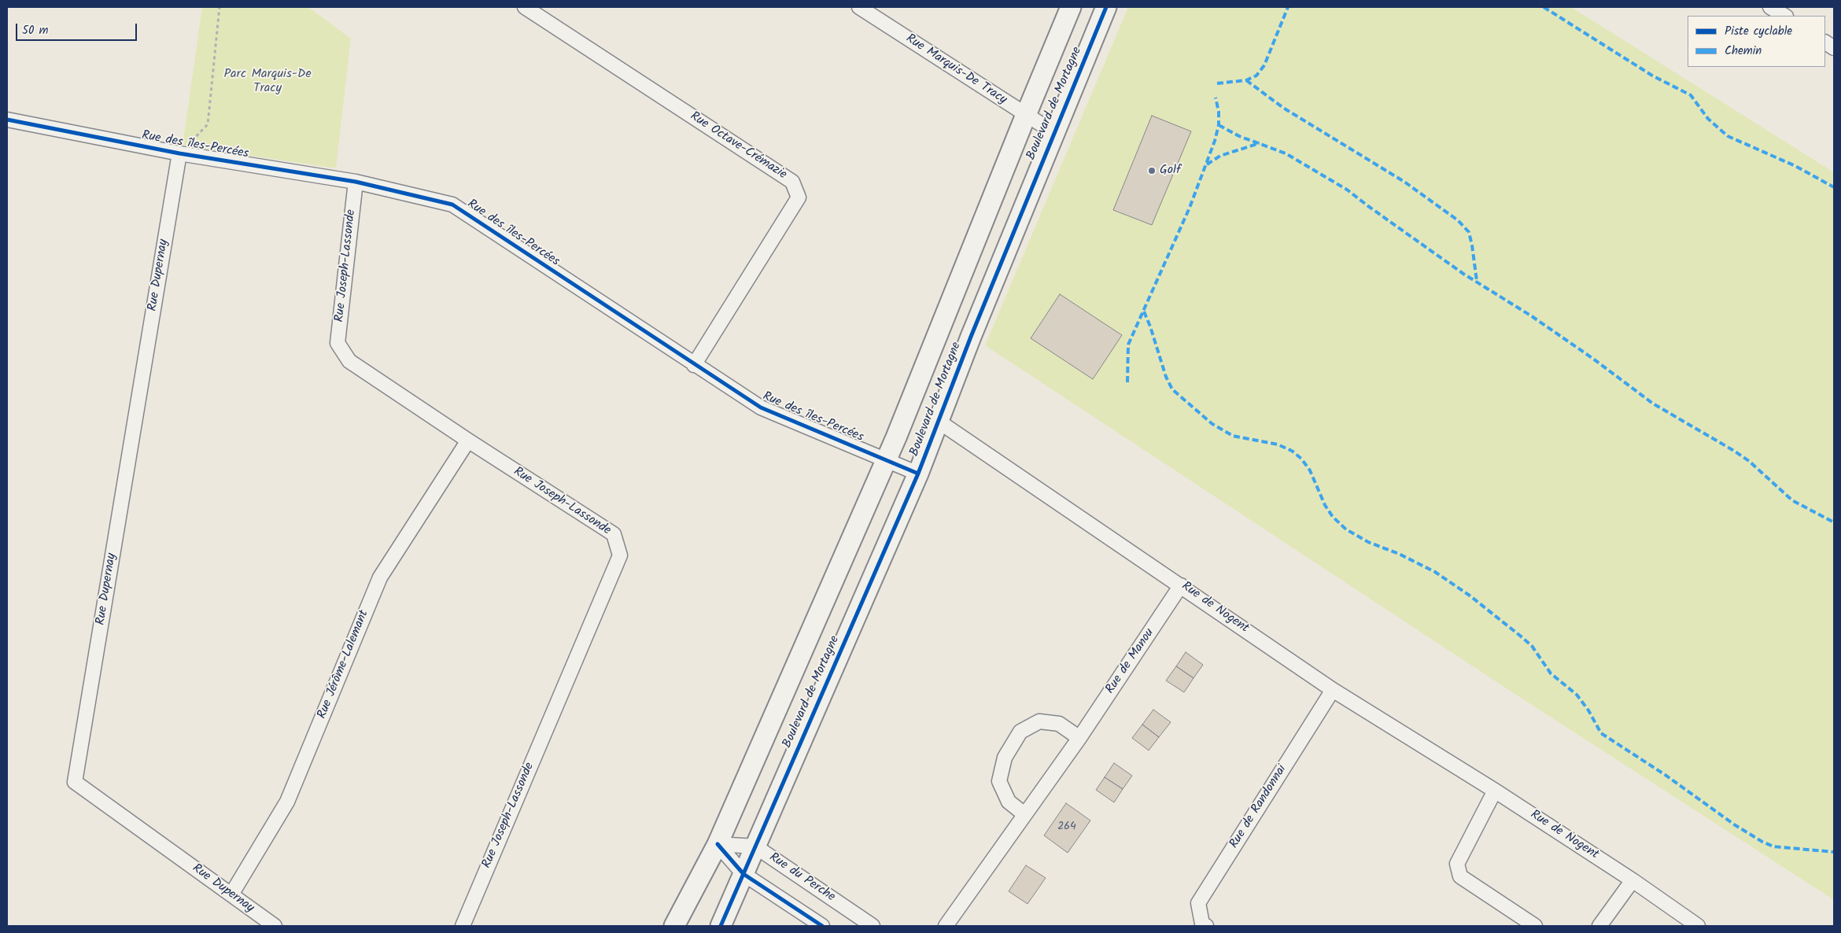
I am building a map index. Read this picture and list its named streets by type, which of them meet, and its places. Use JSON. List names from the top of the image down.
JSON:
{
  "streets": {
    "main road": ["Boulevard de Mortagne"],
    "street": [
      "Rue Marquis-De Tracy",
      "Rue des îles-Percées",
      "Rue Octave-Crémazie",
      "Rue Joseph-Lassonde",
      "Rue Dupernay",
      "Rue de Nogent",
      "Rue de Manou",
      "Rue Jérôme-Lalemant",
      "Rue de Randonnai",
      "Rue du Perche"
    ]
  },
  "crossings": [
    ["Rue Marquis-De Tracy", "Boulevard de Mortagne"],
    ["Boulevard de Mortagne", "Rue des îles-Percées"],
    ["Boulevard de Mortagne", "Rue de Nogent"],
    ["Boulevard de Mortagne", "Rue du Perche"],
    ["Rue des îles-Percées", "Rue Octave-Crémazie"],
    ["Rue des îles-Percées", "Rue Joseph-Lassonde"],
    ["Rue des îles-Percées", "Rue Dupernay"],
    ["Rue Joseph-Lassonde", "Rue Jérôme-Lalemant"],
    ["Rue Dupernay", "Rue Jérôme-Lalemant"],
    ["Rue de Nogent", "Rue de Manou"],
    ["Rue de Nogent", "Rue de Randonnai"]
  ],
  "parks": ["Parc Marquis-De Tracy"],
  "places": ["Golf"],
  "house_numbers": ["264"],
  "legend": ["Piste cyclable", "Chemin"],
  "scale_bar": "50 m"
}
